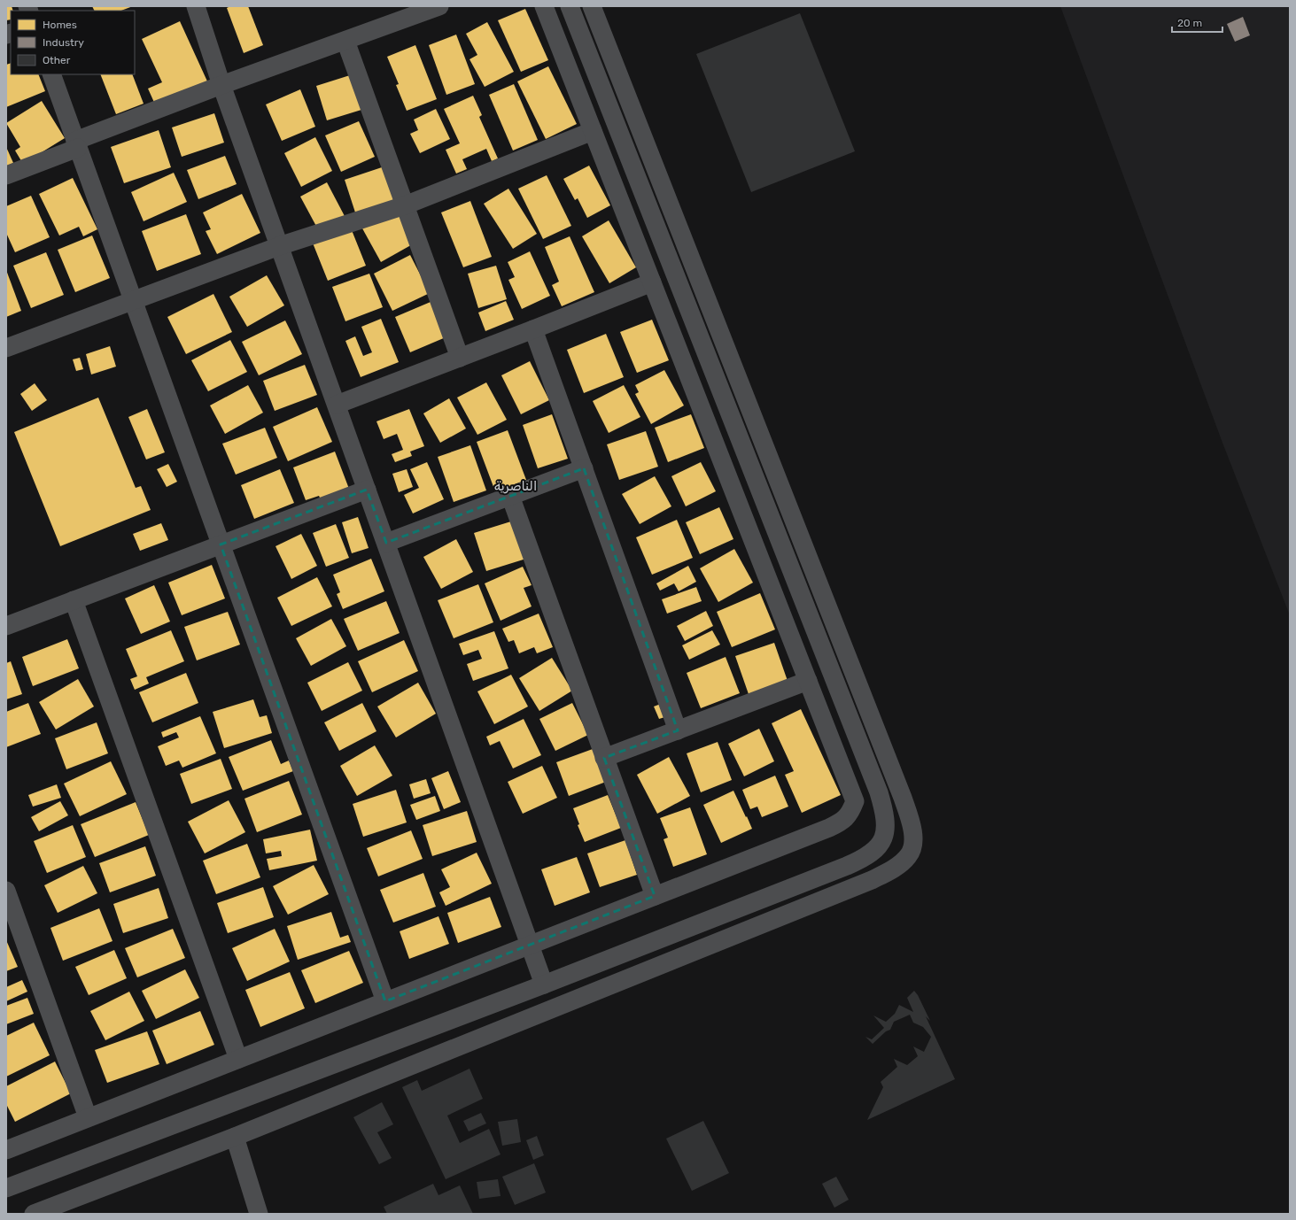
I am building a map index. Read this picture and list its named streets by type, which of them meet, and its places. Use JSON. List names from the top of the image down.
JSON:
{
  "districts": ["الناصرية"],
  "legend": ["Homes", "Industry", "Other"],
  "scale_bar": "20 m"
}
